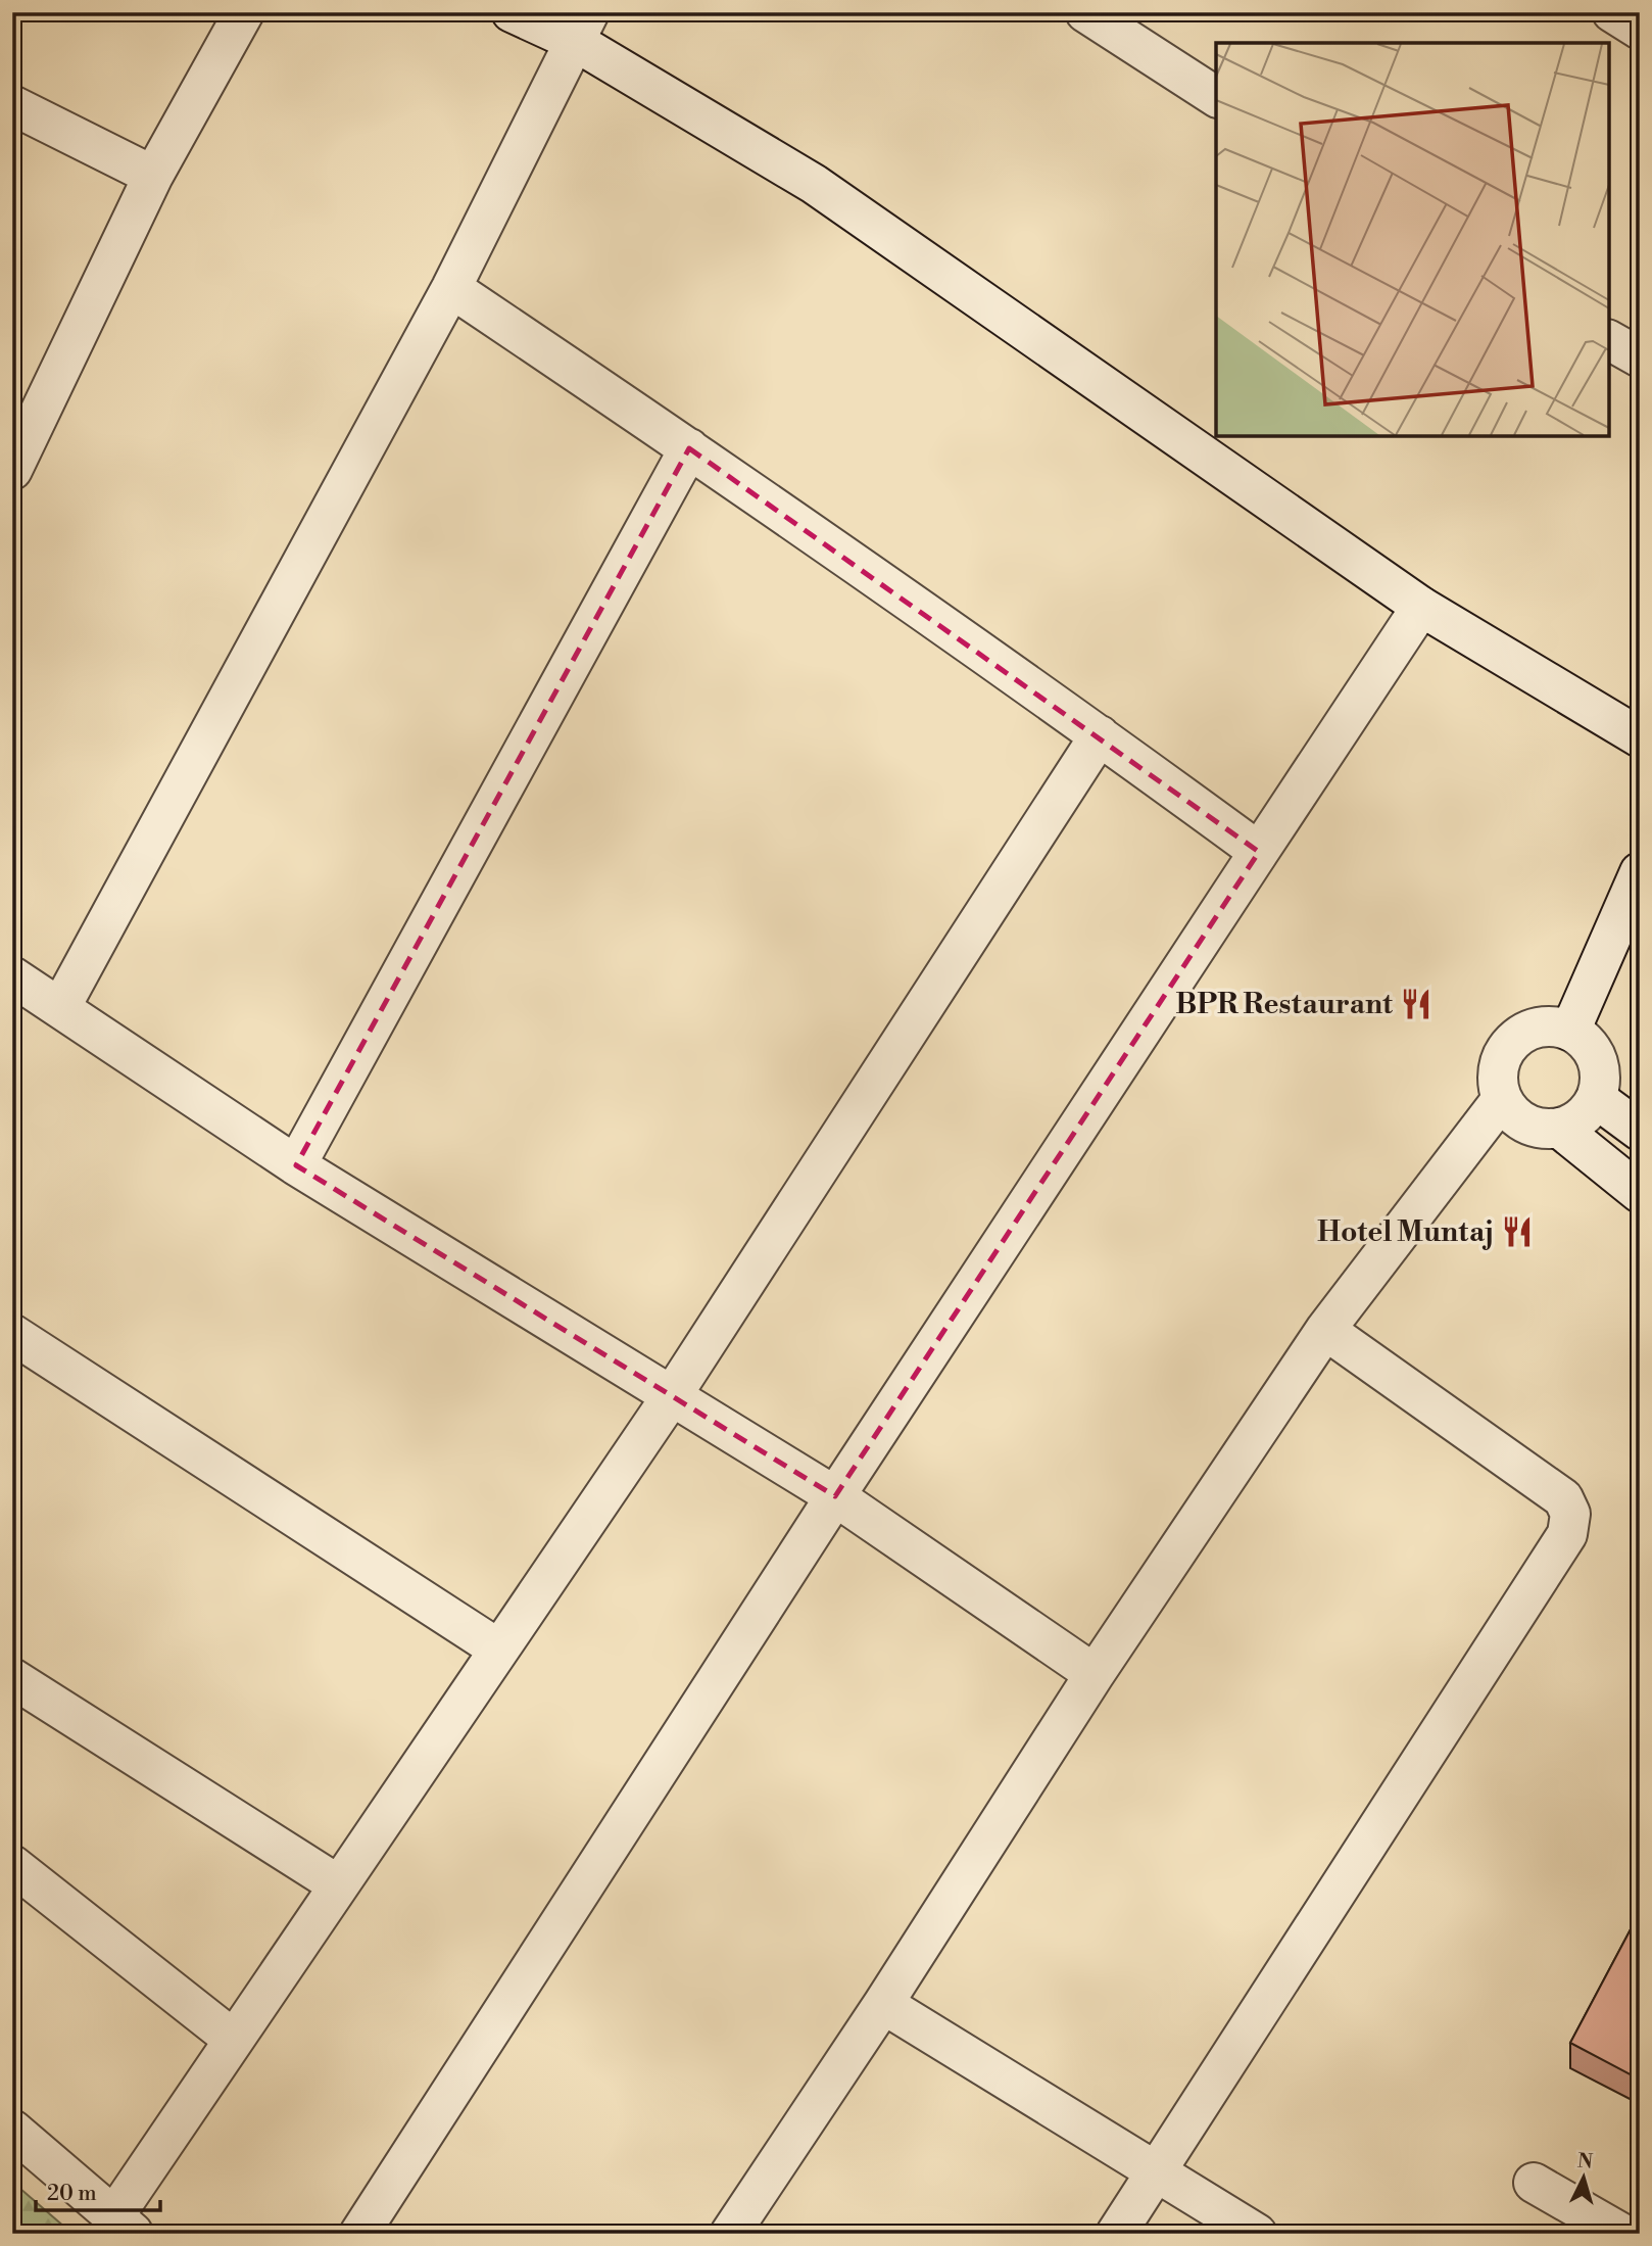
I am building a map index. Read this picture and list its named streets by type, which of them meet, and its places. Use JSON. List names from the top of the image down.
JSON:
{
  "places": {
    "restaurant": ["BPR Restaurant", "Hotel Muntaj"]
  },
  "scale_bar": "20 m",
  "north": "top"
}
